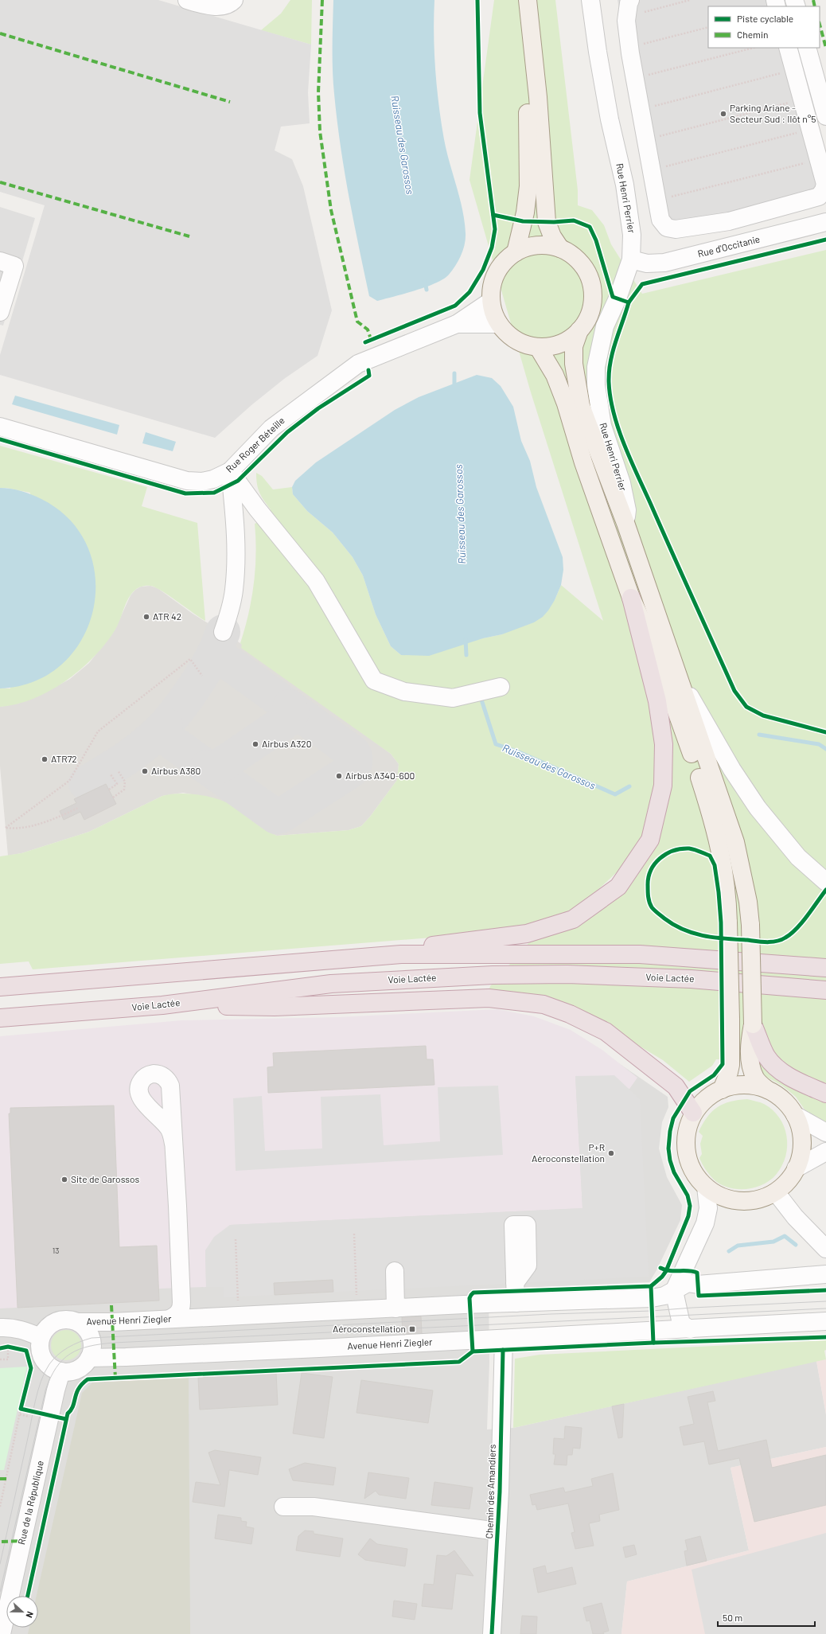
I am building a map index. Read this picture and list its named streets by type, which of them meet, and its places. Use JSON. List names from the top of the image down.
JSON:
{
  "streets": {
    "highway": ["Voie Lactée"],
    "street": [
      "Rue Henri Perrier",
      "Rue d'Occitanie",
      "Rue Roger Béteille",
      "Avenue Henri Ziegler",
      "Chemin des Amandiers",
      "Rue de la République"
    ]
  },
  "crossings": [
    ["Rue Henri Perrier", "Rue d'Occitanie"],
    ["Avenue Henri Ziegler", "Chemin des Amandiers"],
    ["Avenue Henri Ziegler", "Rue de la République"]
  ],
  "water": ["Ruisseau des Garossos"],
  "places": {
    "other": [
      "Parking Ariane - Secteur Sud : Ilôt n°5",
      "ATR 42",
      "Airbus A320",
      "ATR72",
      "Airbus A380",
      "Airbus A340-600",
      "P+R Aéroconstellation",
      "Site de Garossos"
    ],
    "transit": ["Aéroconstellation"]
  },
  "house_numbers": ["13"],
  "legend": ["Piste cyclable", "Chemin"],
  "scale_bar": "50 m",
  "north": "right"
}
